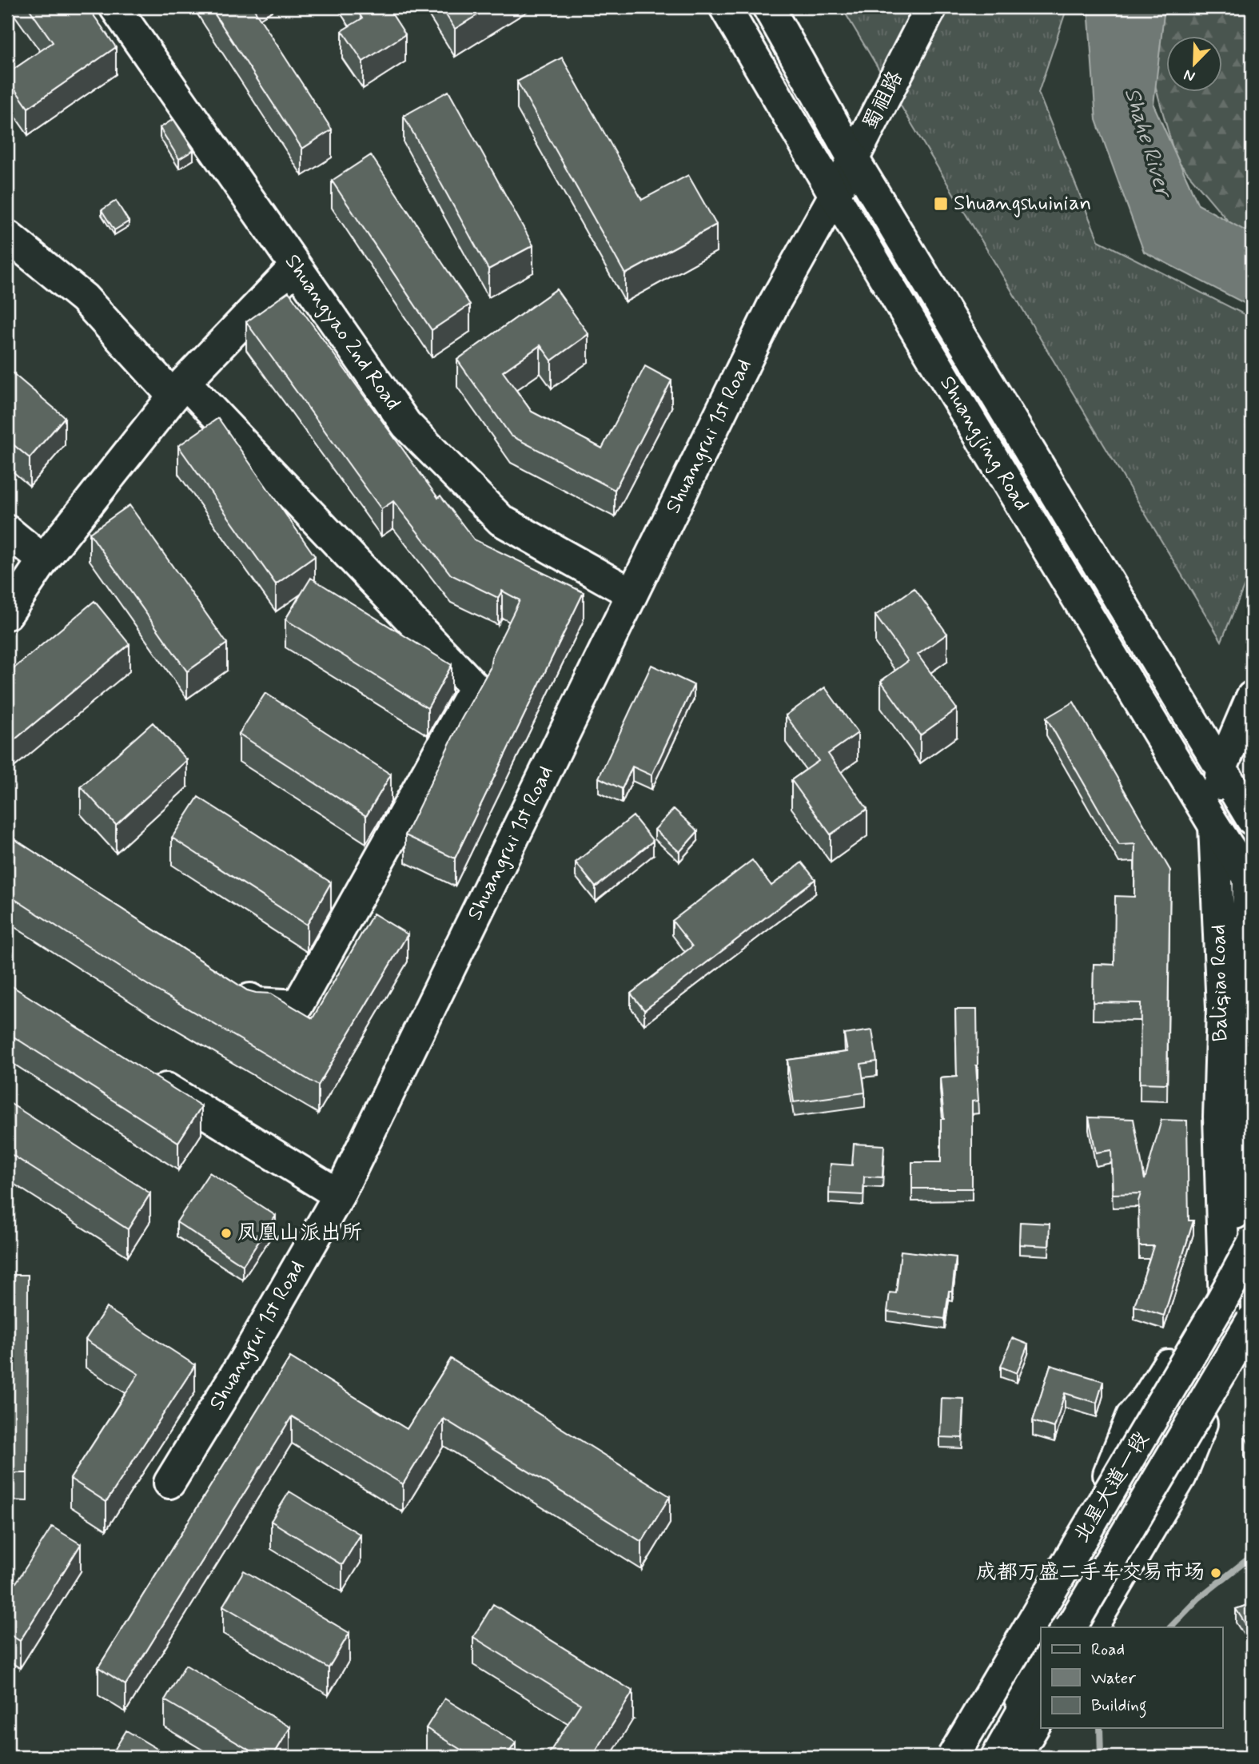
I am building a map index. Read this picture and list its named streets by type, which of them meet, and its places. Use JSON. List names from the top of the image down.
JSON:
{
  "streets": {
    "main road": [
      "蜀祖路",
      "Shuangyao 2nd Road",
      "Shuangrui 1st Road",
      "Shuangjing Road",
      "Baliqiao Road",
      "北星大道一段"
    ]
  },
  "crossings": [
    ["蜀祖路", "Shuangrui 1st Road"],
    ["蜀祖路", "Shuangjing Road"],
    ["Shuangyao 2nd Road", "Shuangrui 1st Road"],
    ["Shuangrui 1st Road", "Shuangjing Road"],
    ["Shuangjing Road", "Baliqiao Road"],
    ["Baliqiao Road", "北星大道一段"]
  ],
  "water": ["Shahe River"],
  "places": {
    "transit": ["Shuangshuinian"],
    "other": ["凤凰山派出所", "成都万盛二手车交易市场"]
  },
  "legend": ["Road", "Water", "Building"],
  "north": "bottom left"
}
